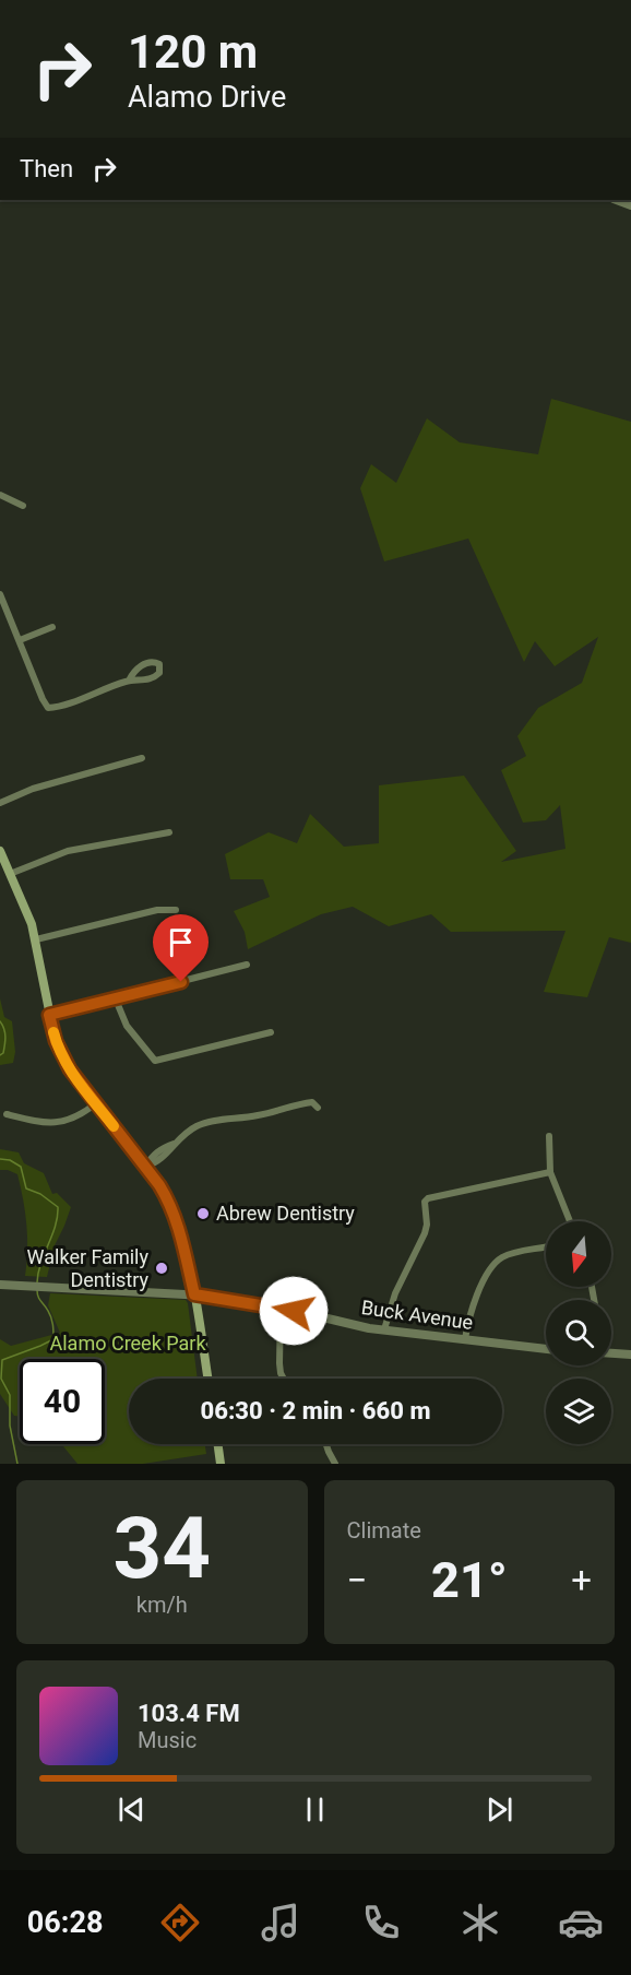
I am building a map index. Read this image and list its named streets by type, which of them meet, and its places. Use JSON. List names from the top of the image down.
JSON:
{
  "streets": {
    "street": ["Buck Avenue"]
  },
  "parks": ["Alamo Creek Park"],
  "places": ["Abrew Dentistry", "Walker Family Dentistry"],
  "north": "bottom",
  "page": {
    "turn": ["120 m", "Alamo Drive"],
    "then": "Then",
    "limit": "40",
    "trip": "06:30 · 2 min · 660 m",
    "tile": [
      ["34", "km/h"],
      "Climate"
    ],
    "heat": ["−", "21°", "+"],
    "song": ["103.4 FM", "Music"],
    "tabs": "06:28"
  }
}
